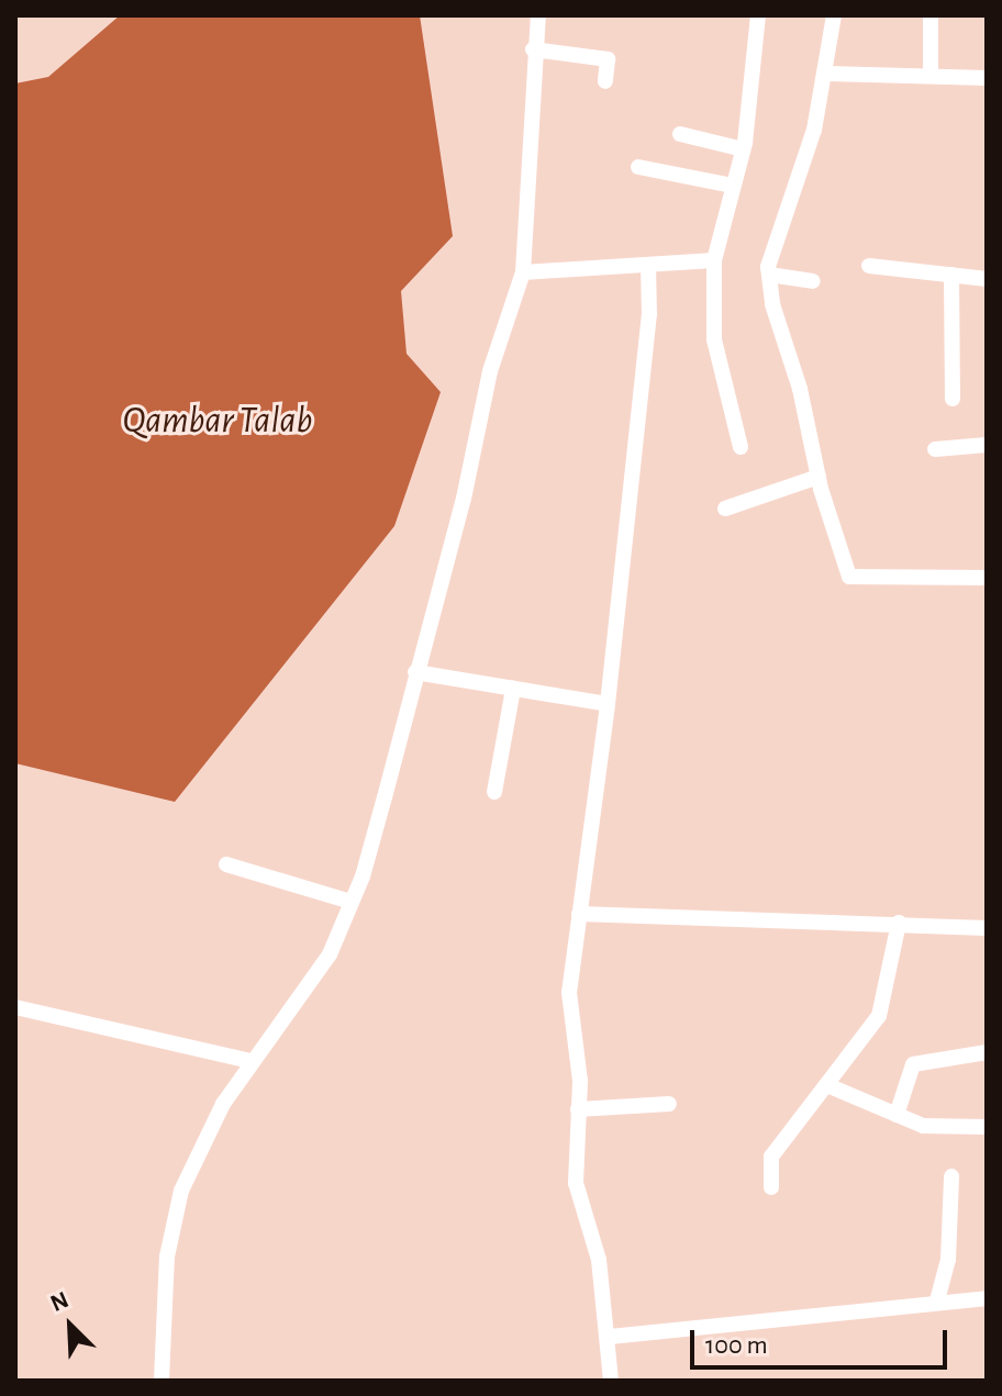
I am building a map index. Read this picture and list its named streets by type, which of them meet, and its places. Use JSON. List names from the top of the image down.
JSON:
{
  "water": ["Qambar Talab"],
  "scale_bar": "100 m",
  "north": "top left"
}
